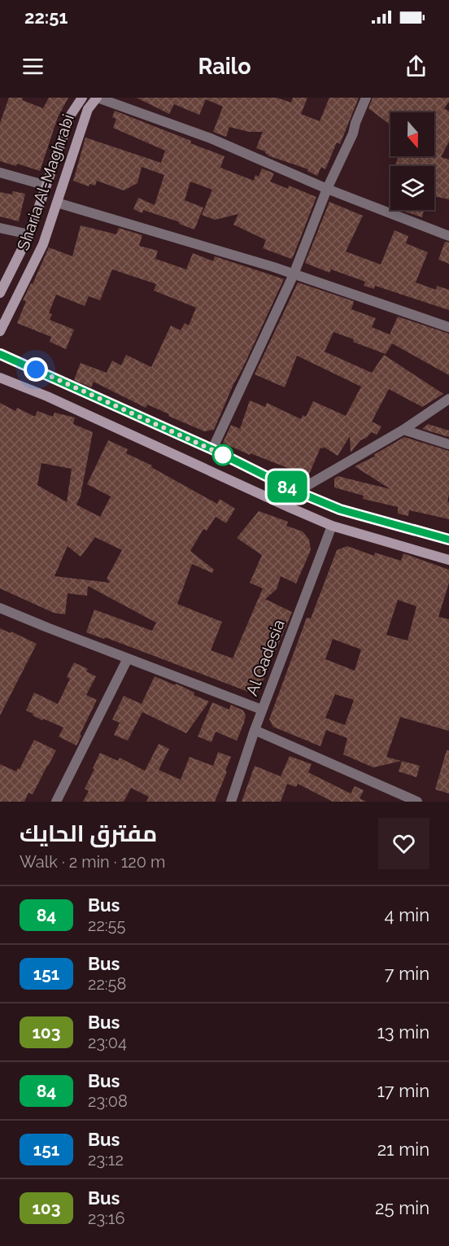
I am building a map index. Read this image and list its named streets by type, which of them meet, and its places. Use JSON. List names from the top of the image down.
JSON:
{
  "streets": {
    "main road": ["Sharia Al-Maghrabi"],
    "street": ["Al Qadesia"]
  },
  "lines": ["bus line 84"],
  "north": "bottom",
  "page": {
    "status": "22:51",
    "header": "Railo",
    "on_map": "84",
    "heading": ["مفترق الحايك", "Walk · 2 min · 120 m"],
    "list": [
      {
        "mark": "84",
        "name": "Bus",
        "note": "22:55",
        "value": "4 min"
      },
      {
        "mark": "151",
        "name": "Bus",
        "note": "22:58",
        "value": "7 min"
      },
      {
        "mark": "103",
        "name": "Bus",
        "note": "23:04",
        "value": "13 min"
      },
      {
        "mark": "84",
        "name": "Bus",
        "note": "23:08",
        "value": "17 min"
      },
      {
        "mark": "151",
        "name": "Bus",
        "note": "23:12",
        "value": "21 min"
      },
      {
        "mark": "103",
        "name": "Bus",
        "note": "23:16",
        "value": "25 min"
      }
    ]
  }
}
